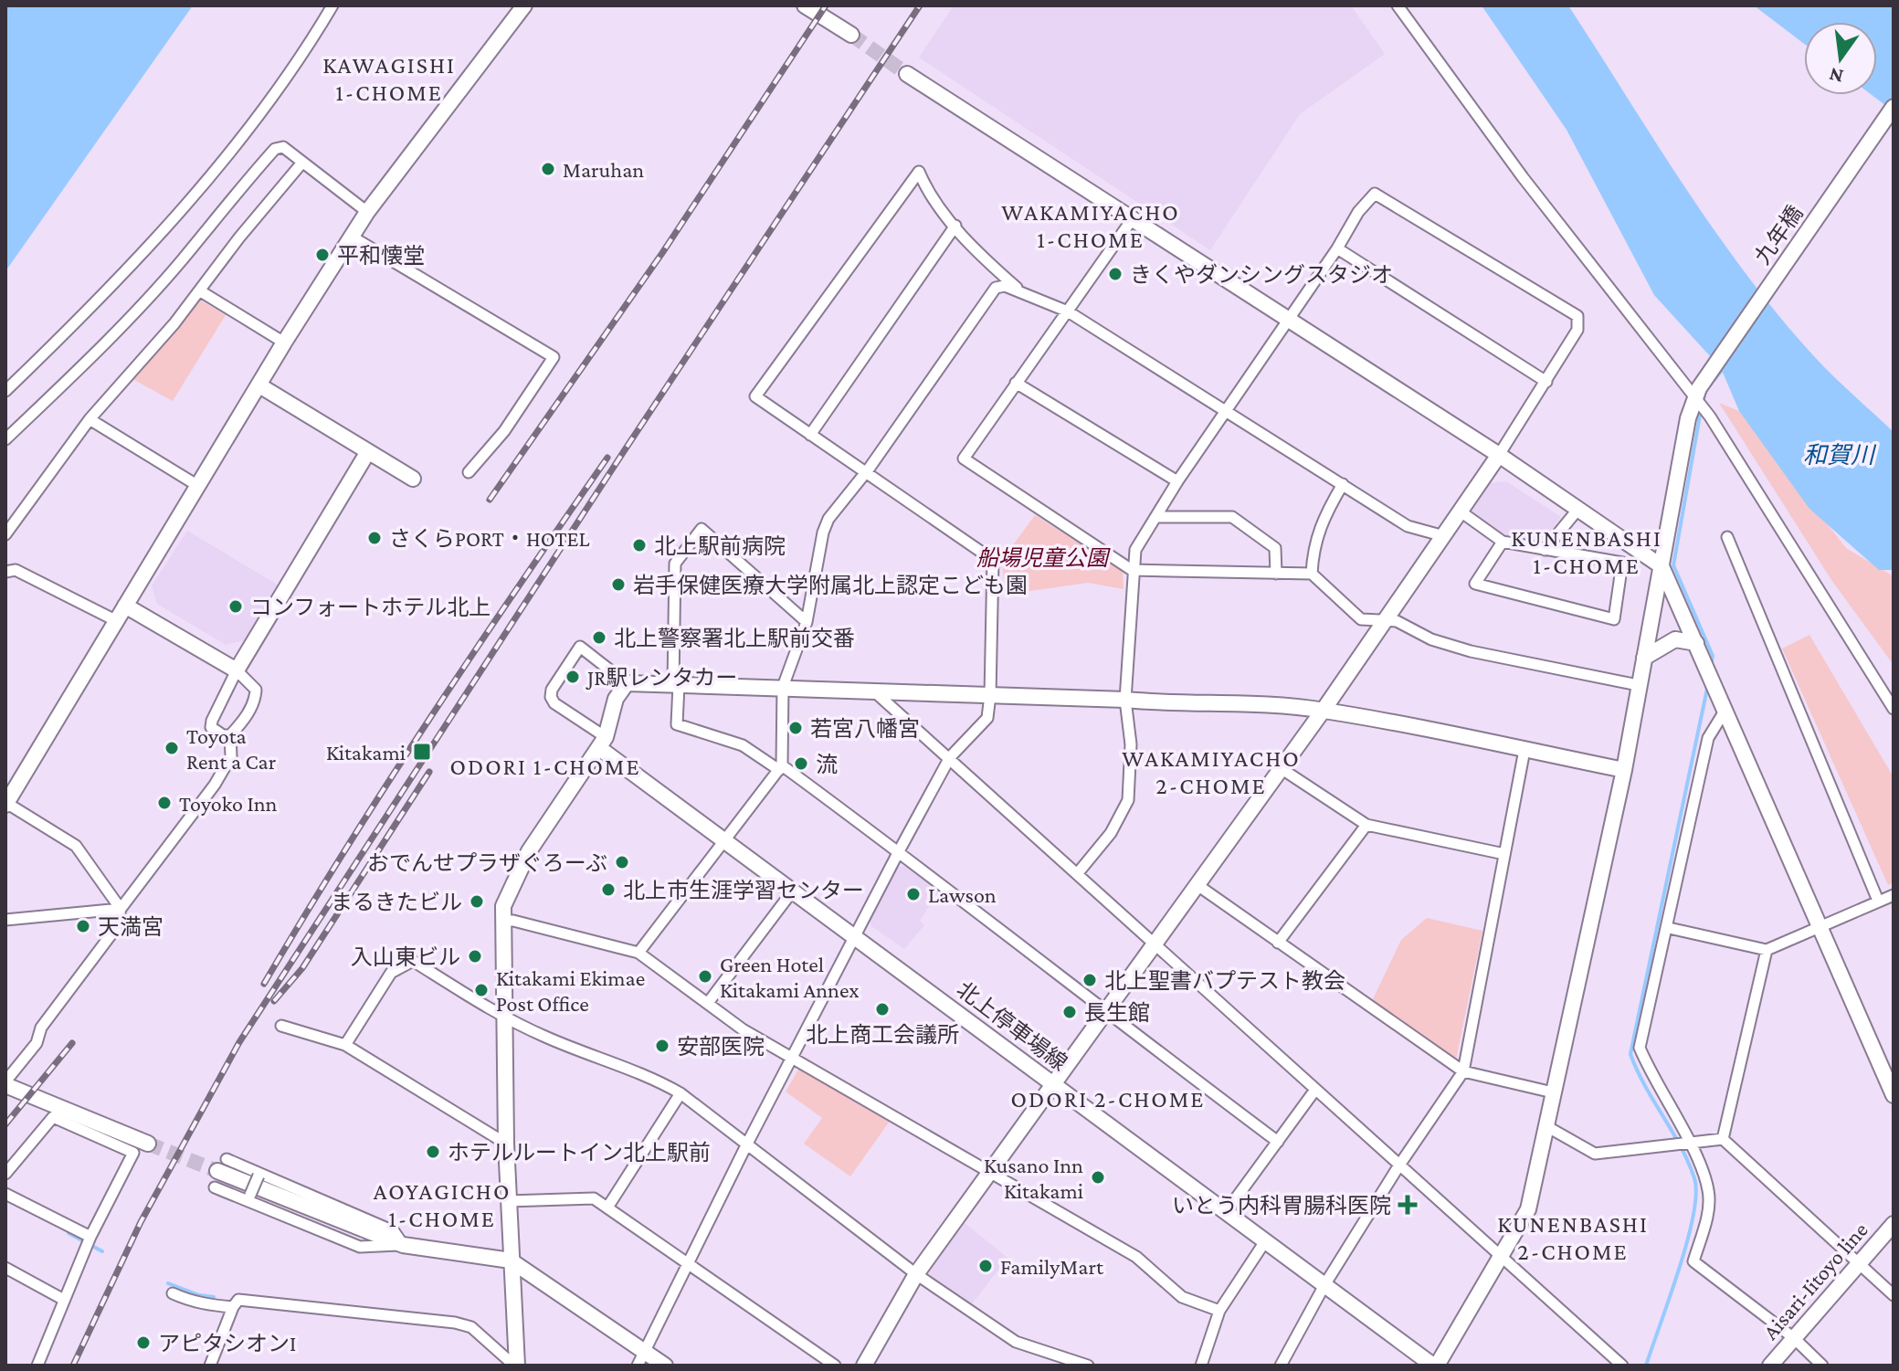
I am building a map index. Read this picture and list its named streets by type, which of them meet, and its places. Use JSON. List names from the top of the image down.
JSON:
{
  "streets": {
    "street": ["九年橋", "北上停車場線", "Aisari-Iitoyo line"]
  },
  "crossings": [
    ["九年橋", "北上停車場線"]
  ],
  "districts": [
    "KAWAGISHI 1-CHOME",
    "WAKAMIYACHO 1-CHOME",
    "KUNENBASHI 1-CHOME",
    "WAKAMIYACHO 2-CHOME",
    "ODORI 1-CHOME",
    "ODORI 2-CHOME",
    "AOYAGICHO 1-CHOME",
    "KUNENBASHI 2-CHOME"
  ],
  "water": ["和賀川"],
  "parks": ["船場児童公園"],
  "places": {
    "other": [
      "Maruhan",
      "平和懐堂",
      "きくやダンシングスタジオ",
      "さくらPORT・HOTEL",
      "北上駅前病院",
      "岩手保健医療大学附属北上認定こども園",
      "コンフォートホテル北上",
      "北上警察署北上駅前交番",
      "JR駅レンタカー",
      "若宮八幡宮",
      "Toyota Rent a Car",
      "流",
      "Toyoko Inn",
      "おでんせプラザぐろーぶ",
      "北上市生涯学習センター",
      "Lawson",
      "まるきたビル",
      "天満宮",
      "入山東ビル",
      "Green Hotel Kitakami Annex",
      "北上聖書バプテスト教会",
      "Kitakami Ekimae Post Office",
      "北上商工会議所",
      "長生館",
      "安部医院",
      "ホテルルートイン北上駅前",
      "Kusano Inn Kitakami",
      "FamilyMart",
      "アピタシオンI"
    ],
    "transit": ["Kitakami"],
    "health": ["いとう内科胃腸科医院"]
  },
  "north": "bottom"
}
